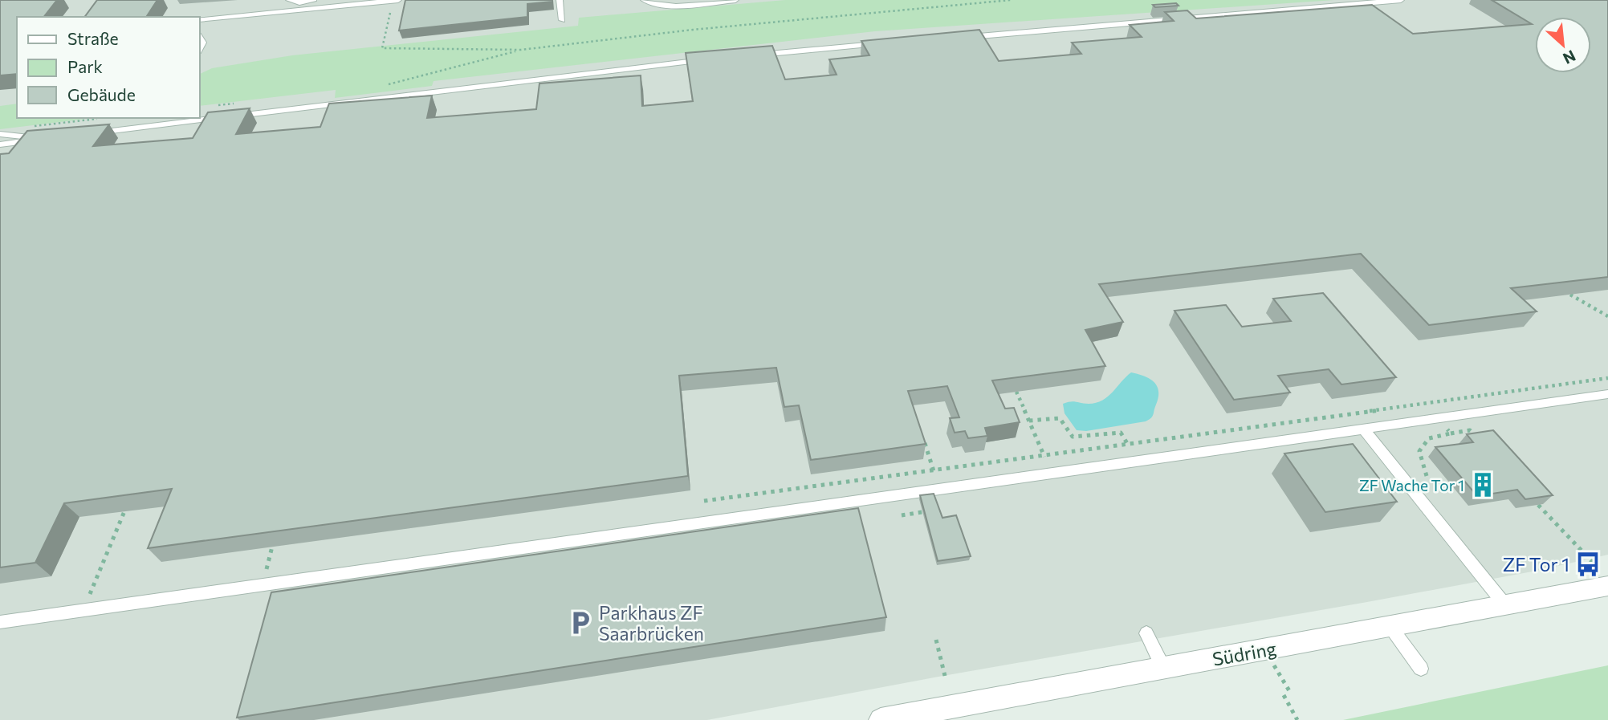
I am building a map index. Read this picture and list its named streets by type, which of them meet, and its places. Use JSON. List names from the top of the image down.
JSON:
{
  "streets": {
    "street": ["Südring"]
  },
  "places": {
    "building": ["ZF Wache Tor 1"],
    "bus stop": ["ZF Tor 1"],
    "parking": ["Parkhaus ZF Saarbrücken"]
  },
  "legend": ["Straße", "Park", "Gebäude"],
  "north": "bottom right"
}
